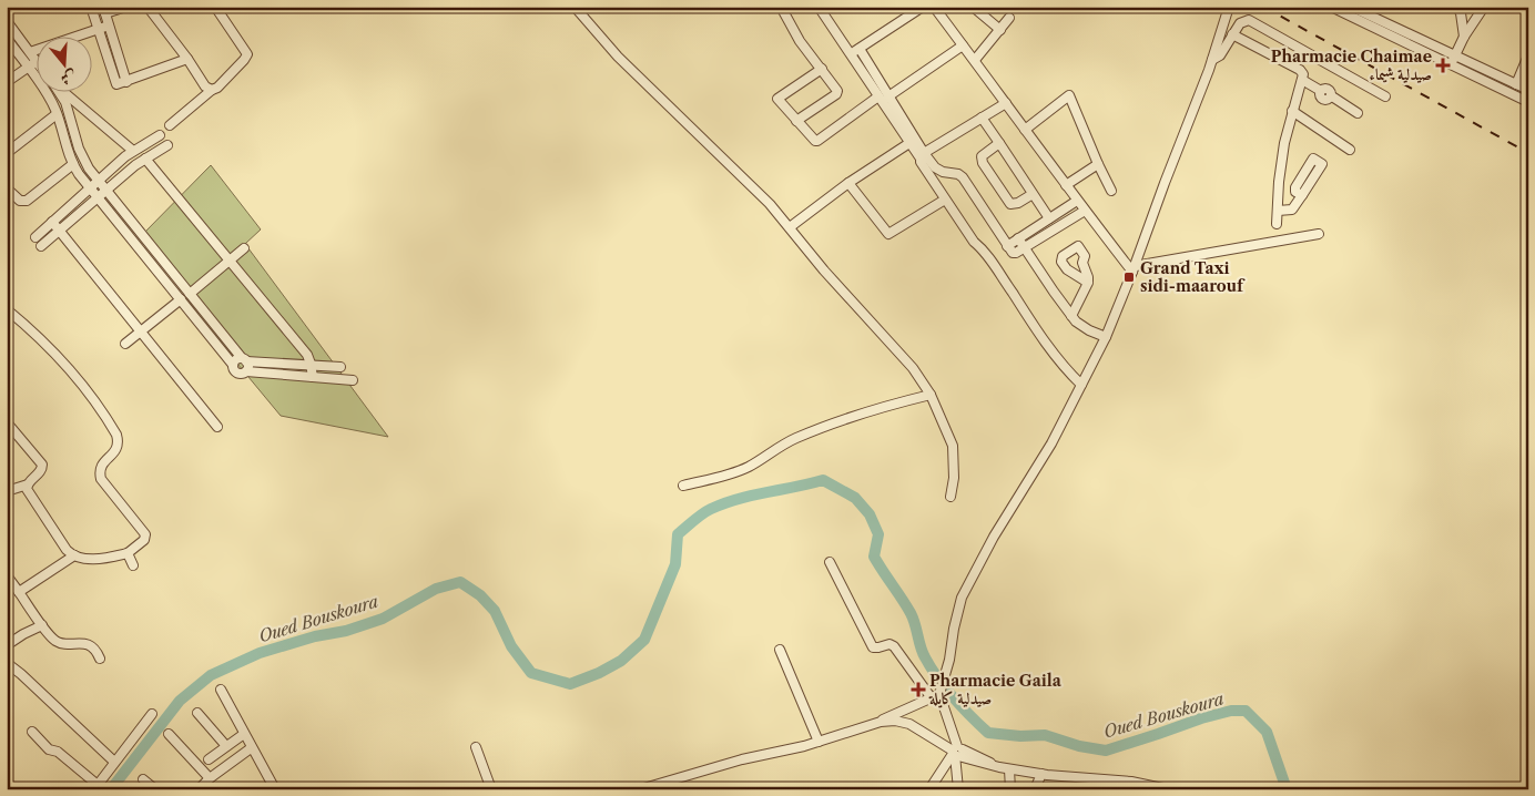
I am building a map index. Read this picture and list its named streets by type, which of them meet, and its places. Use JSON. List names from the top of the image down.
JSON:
{
  "water": ["Oued Bouskoura"],
  "places": {
    "health": ["Pharmacie Chaimae صيدلية شيماء", "Pharmacie Gaila صيدلية كايلة"],
    "transit": ["Grand Taxi sidi-maarouf"]
  },
  "north": "bottom"
}
